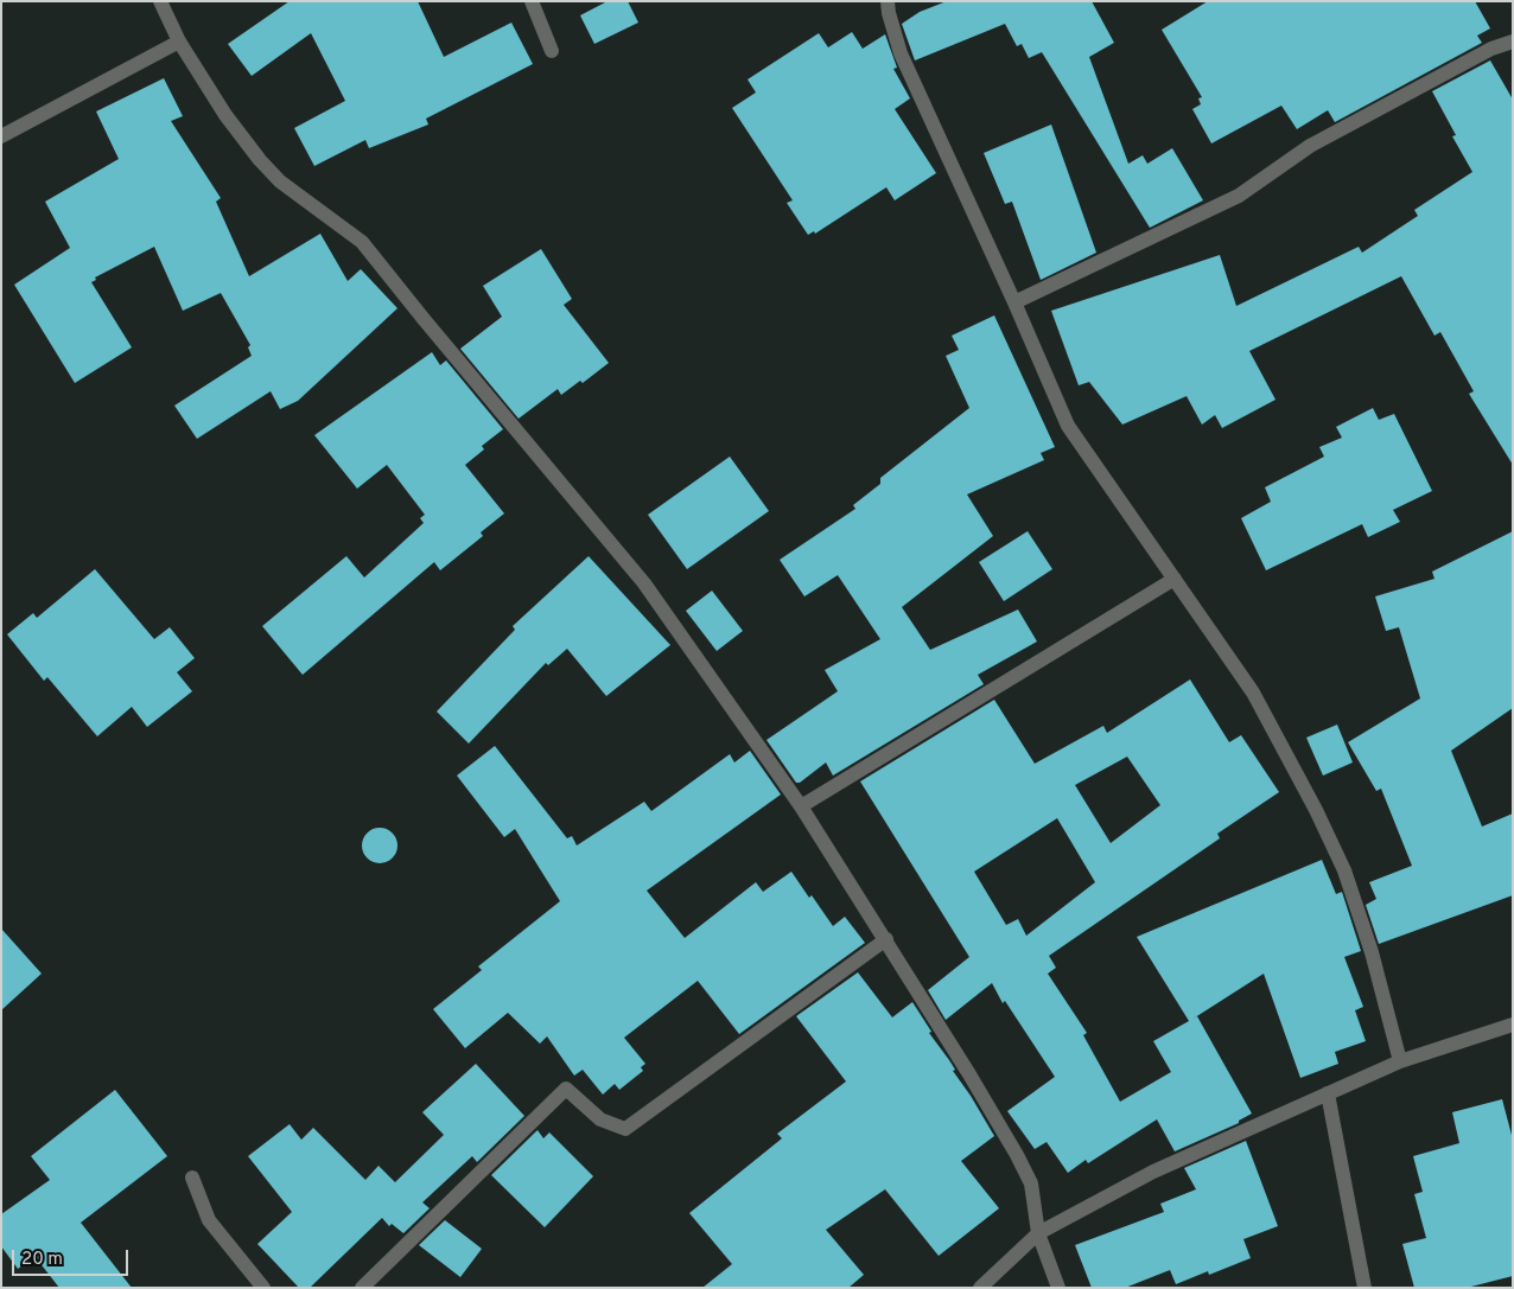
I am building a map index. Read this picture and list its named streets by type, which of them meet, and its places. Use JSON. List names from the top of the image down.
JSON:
{
  "scale_bar": "20 m"
}
